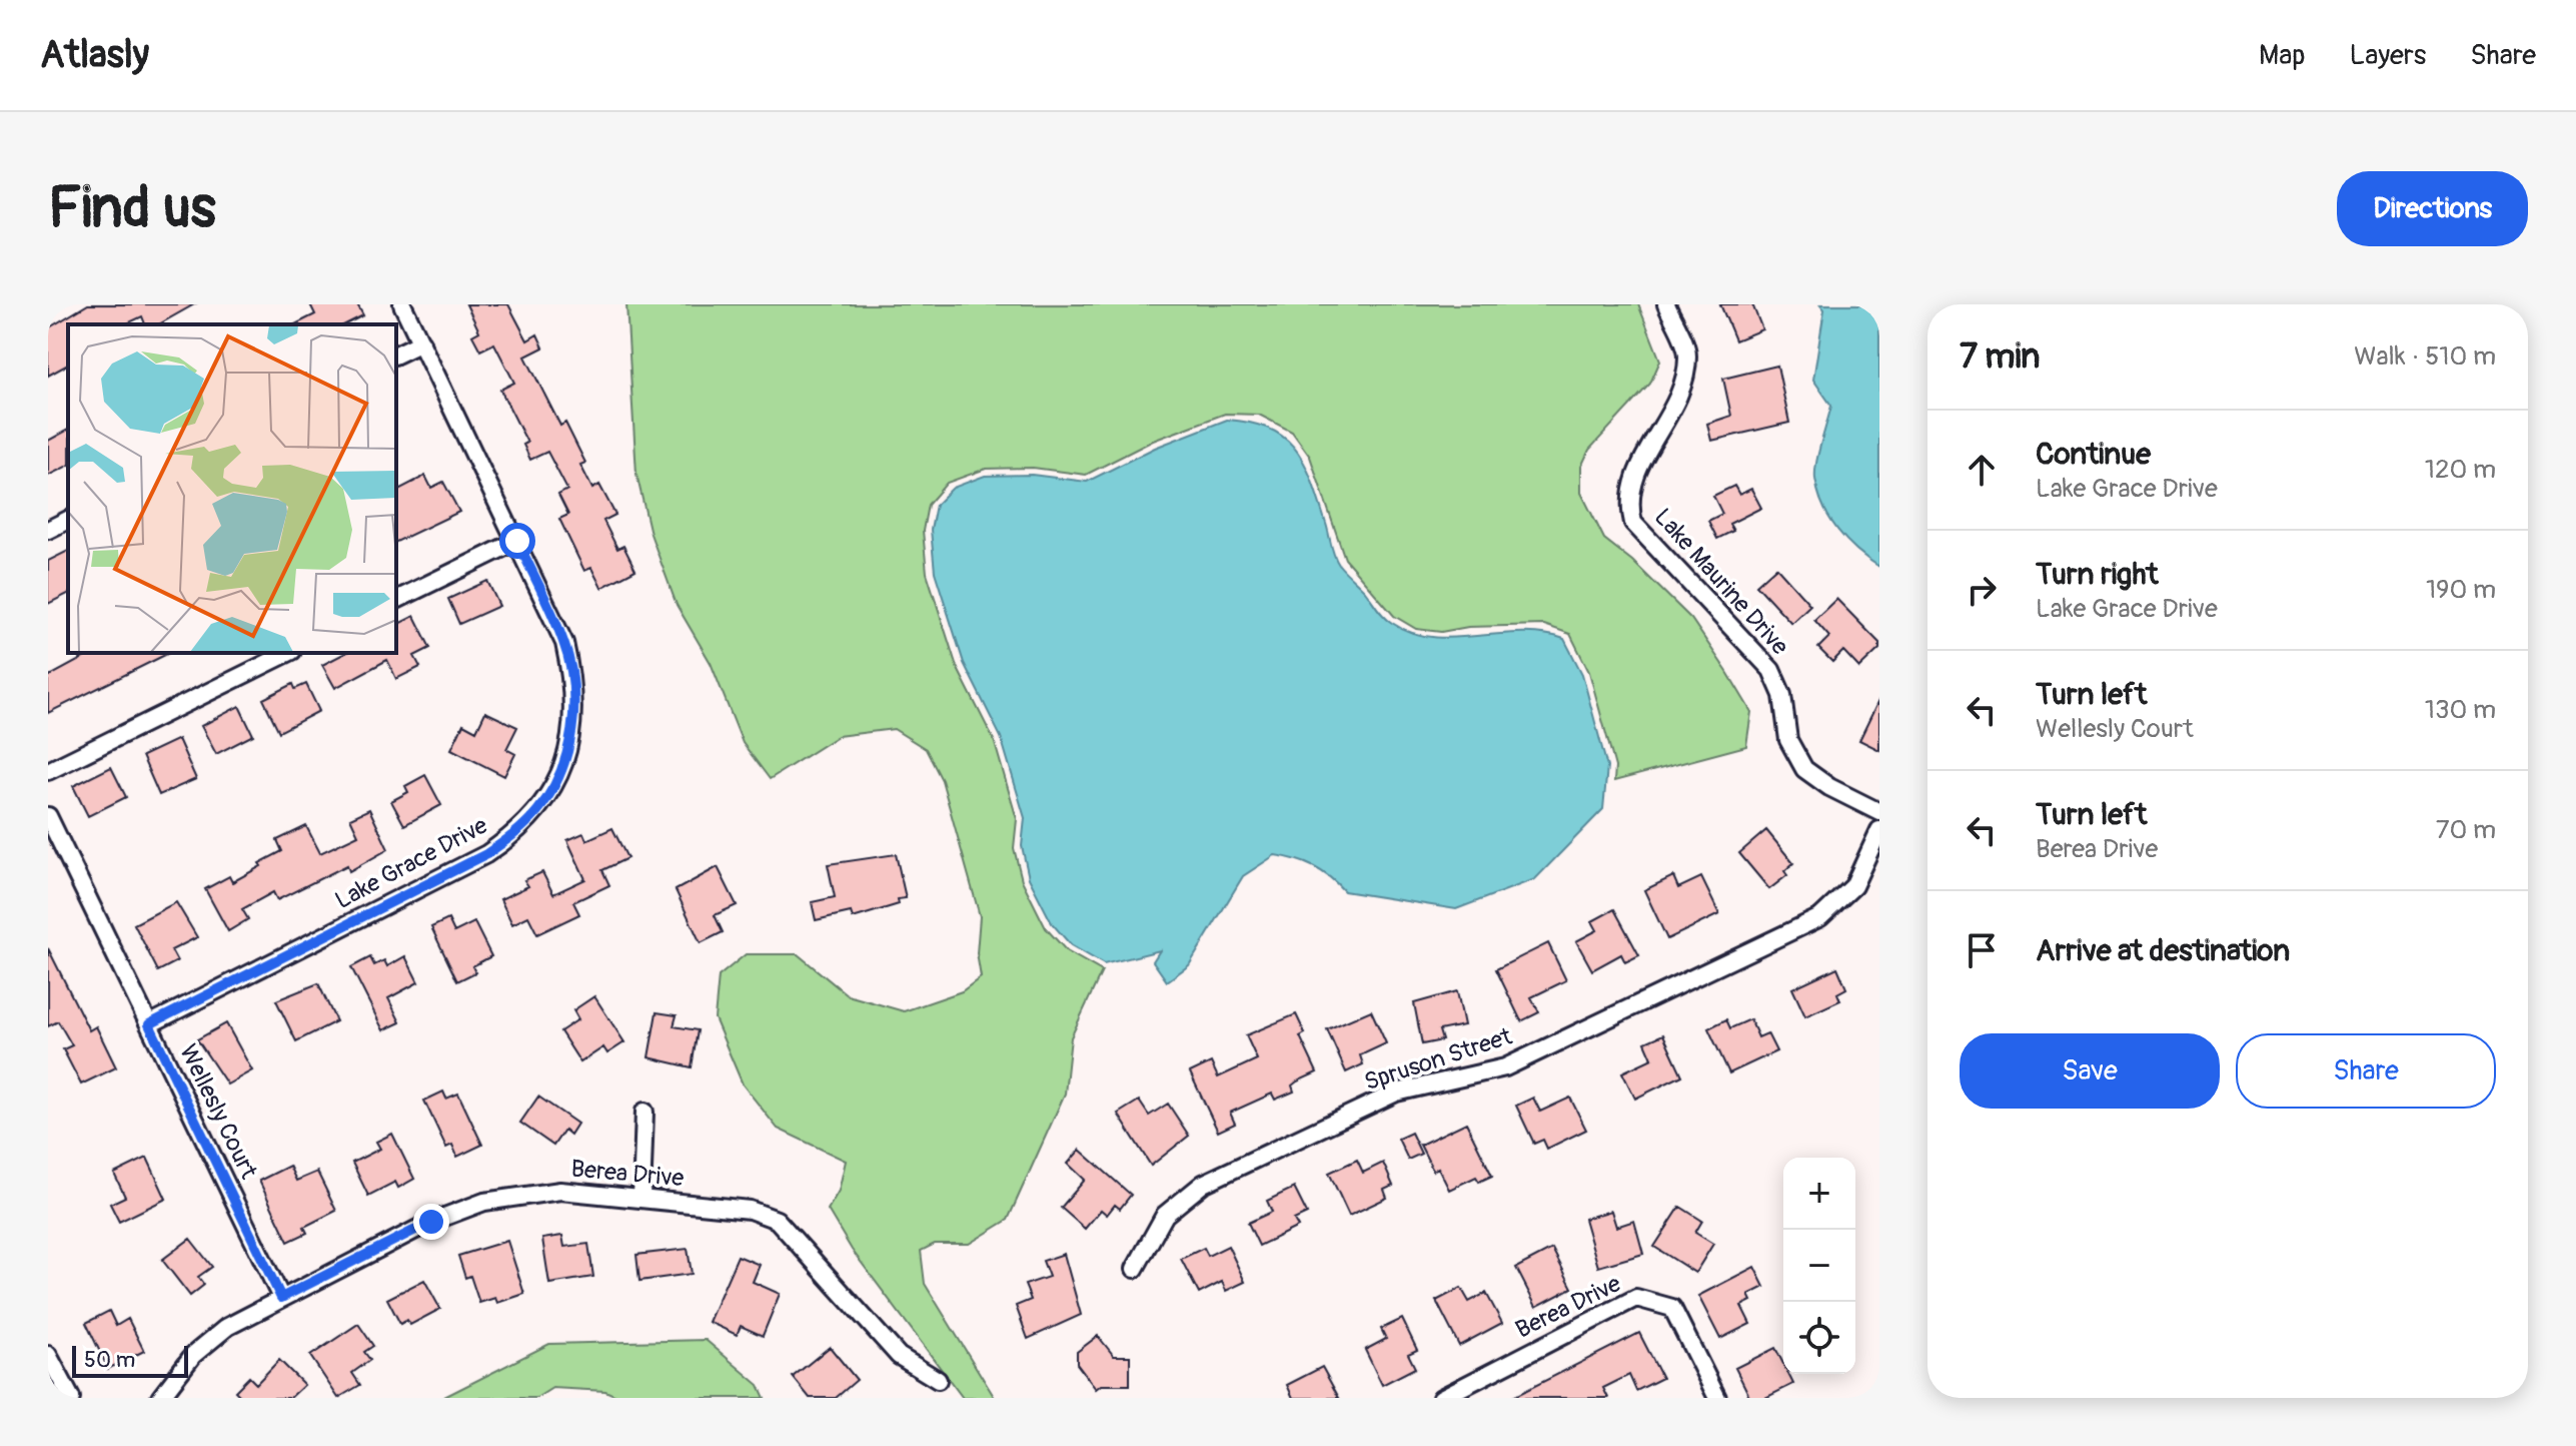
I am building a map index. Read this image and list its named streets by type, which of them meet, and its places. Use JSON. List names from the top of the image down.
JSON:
{
  "streets": {
    "street": [
      "Lake Maurine Drive",
      "Lake Grace Drive",
      "Spruson Street",
      "Wellesly Court",
      "Berea Drive"
    ]
  },
  "crossings": [
    ["Lake Grace Drive", "Wellesly Court"],
    ["Wellesly Court", "Berea Drive"]
  ],
  "scale_bar": "50 m",
  "page": {
    "header": "Atlasly",
    "nav": ["Map", "Layers", "Share"],
    "buttons": [
      "Directions",
      ["Save", "Share"]
    ],
    "title": "Find us",
    "heading": ["7 min", "Walk · 510 m"],
    "list": [
      ["Continue", "Lake Grace Drive", "120 m"],
      ["Turn right", "Lake Grace Drive", "190 m"],
      ["Turn left", "Wellesly Court", "130 m"],
      ["Turn left", "Berea Drive", "70 m"],
      "Arrive at destination"
    ],
    "map_buttons": ["+", "−"],
    "scale": "50 m"
  }
}
